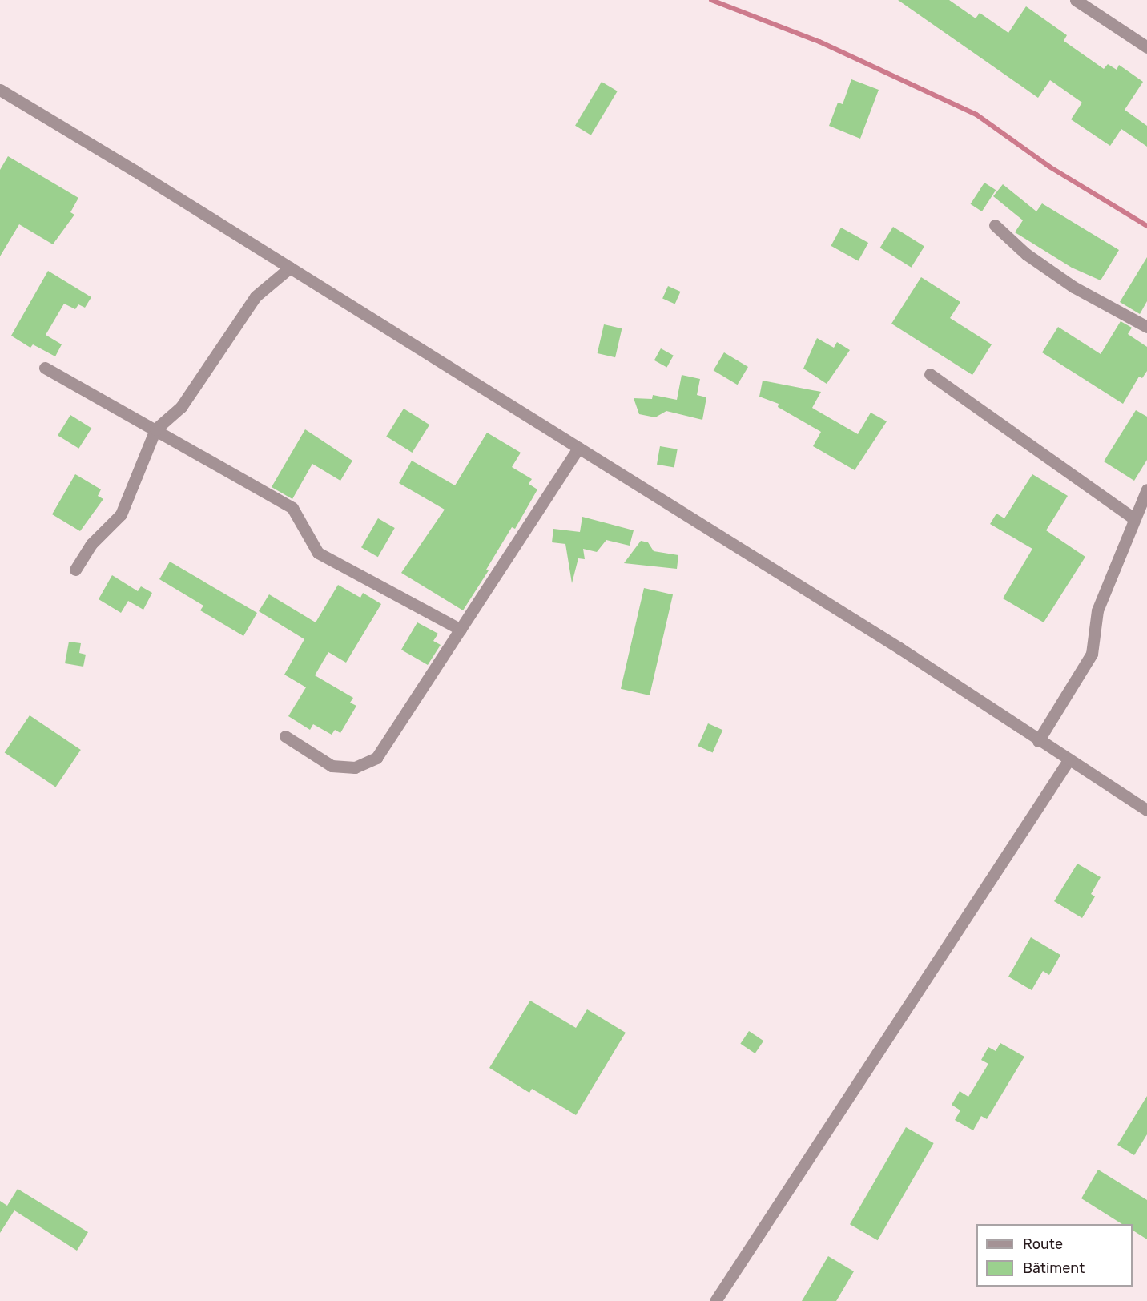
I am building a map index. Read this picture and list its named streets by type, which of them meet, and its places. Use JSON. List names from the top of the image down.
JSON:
{
  "legend": ["Route", "Bâtiment"]
}
